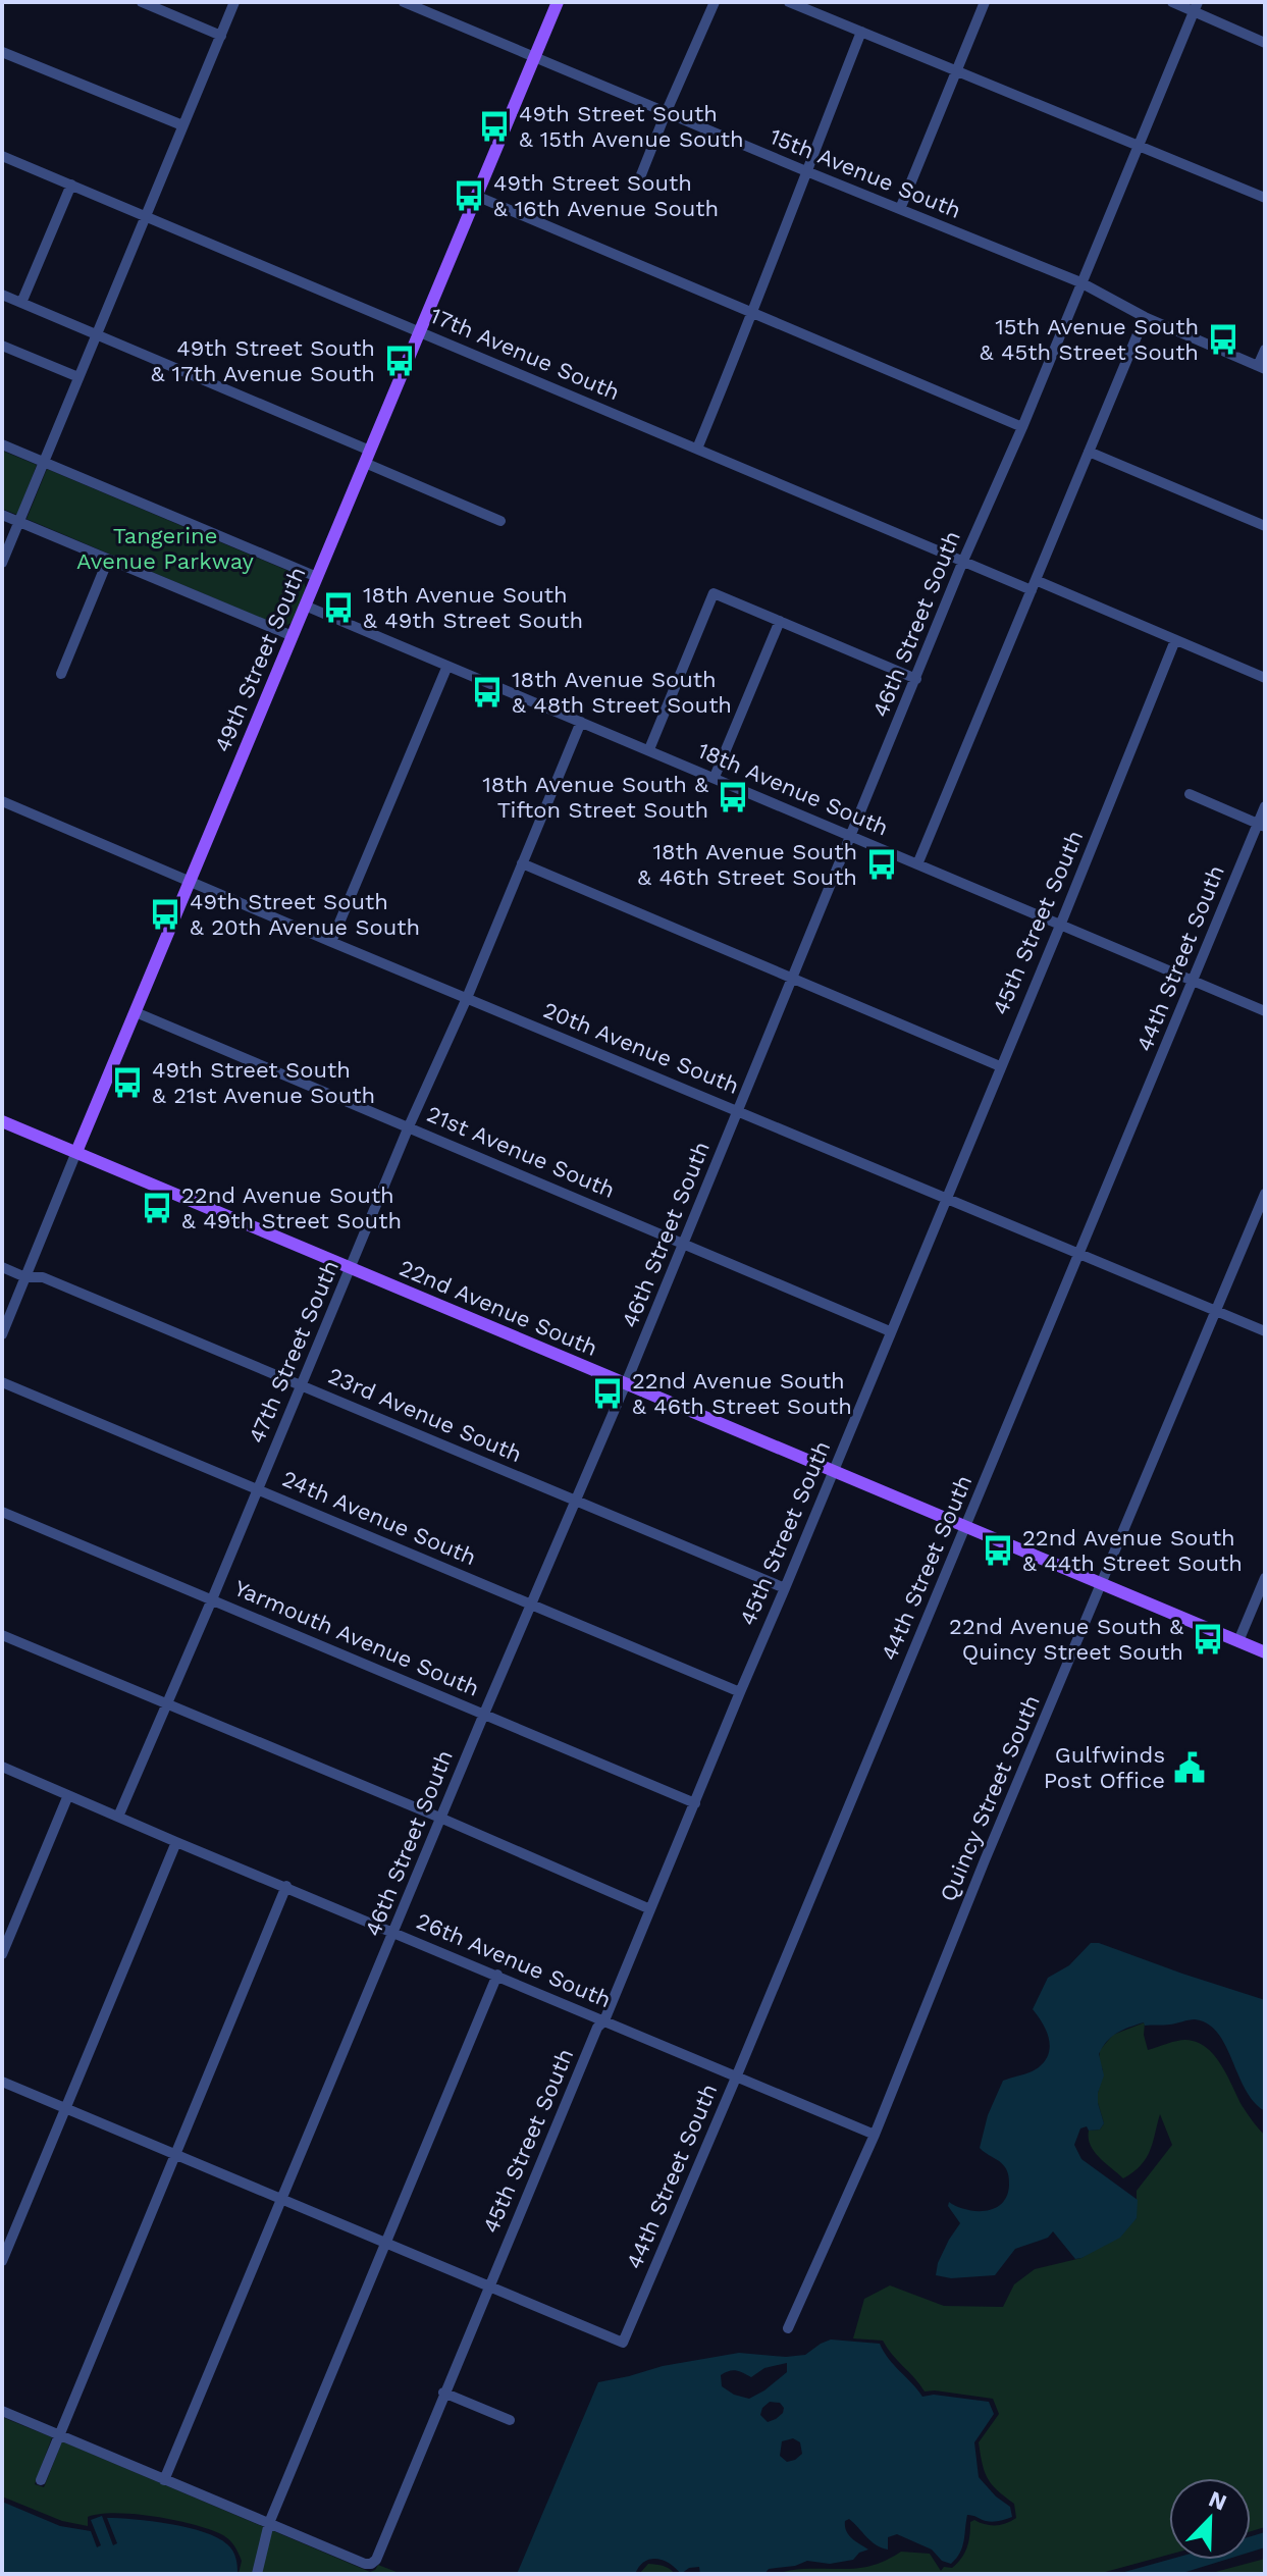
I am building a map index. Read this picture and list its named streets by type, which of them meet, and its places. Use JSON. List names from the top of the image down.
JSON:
{
  "streets": {
    "main road": ["49th Street South", "22nd Avenue South"],
    "street": [
      "15th Avenue South",
      "17th Avenue South",
      "46th Street South",
      "18th Avenue South",
      "45th Street South",
      "44th Street South",
      "20th Avenue South",
      "21st Avenue South",
      "47th Street South",
      "23rd Avenue South",
      "24th Avenue South",
      "Yarmouth Avenue South",
      "Quincy Street South",
      "26th Avenue South"
    ]
  },
  "crossings": [
    ["15th Avenue South", "46th Street South"],
    ["15th Avenue South", "49th Street South"],
    ["17th Avenue South", "46th Street South"],
    ["17th Avenue South", "49th Street South"],
    ["17th Avenue South", "45th Street South"],
    ["46th Street South", "18th Avenue South"],
    ["46th Street South", "20th Avenue South"],
    ["46th Street South", "21st Avenue South"],
    ["46th Street South", "22nd Avenue South"],
    ["46th Street South", "23rd Avenue South"],
    ["46th Street South", "24th Avenue South"],
    ["46th Street South", "Yarmouth Avenue South"],
    ["46th Street South", "26th Avenue South"],
    ["49th Street South", "18th Avenue South"],
    ["49th Street South", "20th Avenue South"],
    ["49th Street South", "21st Avenue South"],
    ["49th Street South", "22nd Avenue South"],
    ["49th Street South", "23rd Avenue South"],
    ["18th Avenue South", "45th Street South"],
    ["18th Avenue South", "44th Street South"],
    ["18th Avenue South", "47th Street South"],
    ["45th Street South", "44th Street South"],
    ["45th Street South", "20th Avenue South"],
    ["45th Street South", "21st Avenue South"],
    ["45th Street South", "22nd Avenue South"],
    ["45th Street South", "23rd Avenue South"],
    ["45th Street South", "24th Avenue South"],
    ["45th Street South", "Yarmouth Avenue South"],
    ["45th Street South", "26th Avenue South"],
    ["44th Street South", "20th Avenue South"],
    ["44th Street South", "22nd Avenue South"],
    ["44th Street South", "26th Avenue South"],
    ["20th Avenue South", "47th Street South"],
    ["20th Avenue South", "Quincy Street South"],
    ["21st Avenue South", "47th Street South"],
    ["22nd Avenue South", "47th Street South"],
    ["22nd Avenue South", "Quincy Street South"],
    ["47th Street South", "23rd Avenue South"],
    ["47th Street South", "24th Avenue South"],
    ["47th Street South", "Yarmouth Avenue South"],
    ["47th Street South", "26th Avenue South"],
    ["Quincy Street South", "26th Avenue South"]
  ],
  "parks": ["Tangerine Avenue Parkway"],
  "places": {
    "bus stop": [
      "49th Street South & 15th Avenue South",
      "49th Street South & 16th Avenue South",
      "15th Avenue South & 45th Street South",
      "49th Street South & 17th Avenue South",
      "18th Avenue South & 49th Street South",
      "18th Avenue South & 48th Street South",
      "18th Avenue South & Tifton Street South",
      "18th Avenue South & 46th Street South",
      "49th Street South & 20th Avenue South",
      "49th Street South & 21st Avenue South",
      "22nd Avenue South & 49th Street South",
      "22nd Avenue South & 46th Street South",
      "22nd Avenue South & 44th Street South",
      "22nd Avenue South & Quincy Street South"
    ],
    "public building": ["Gulfwinds Post Office"]
  },
  "north": "top right"
}
